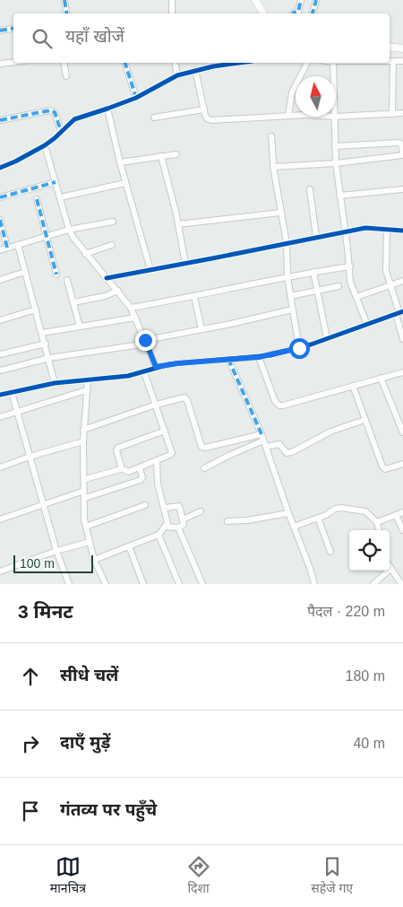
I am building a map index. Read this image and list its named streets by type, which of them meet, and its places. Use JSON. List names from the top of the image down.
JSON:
{
  "scale_bar": "100 m",
  "north": "top",
  "page": {
    "search": "यहाँ खोजें",
    "scale": "100 m",
    "heading": ["3 मिनट", "पैदल · 220 m"],
    "list": [
      ["सीधे चलें", "180 m"],
      ["दाएँ मुड़ें", "40 m"],
      "गंतव्य पर पहुँचे"
    ],
    "nav": ["मानचित्र", "दिशा", "सहेजे गए"]
  }
}
